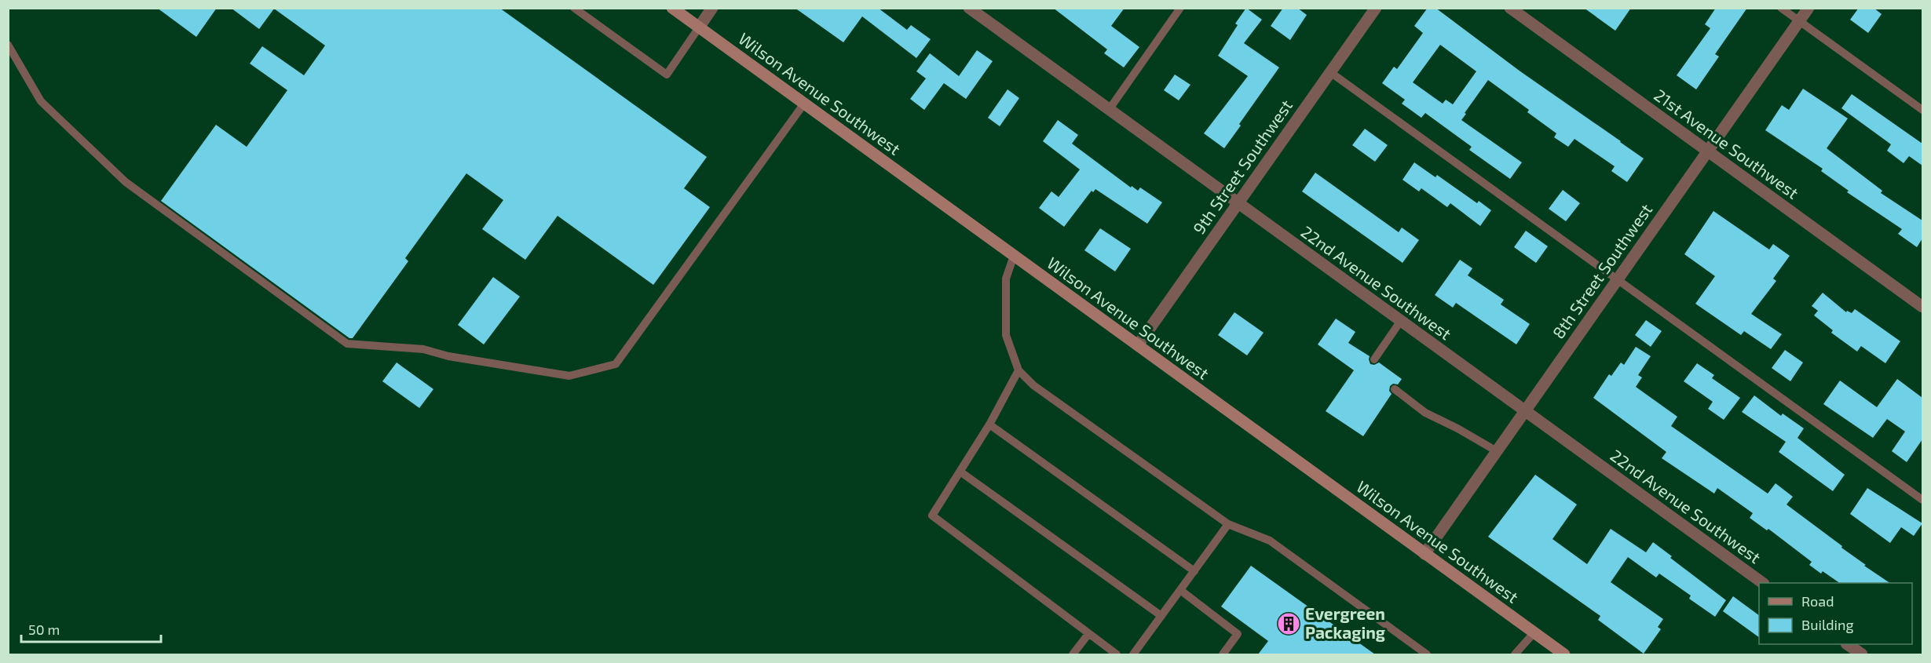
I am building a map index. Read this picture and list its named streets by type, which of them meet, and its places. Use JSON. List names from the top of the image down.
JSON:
{
  "streets": {
    "main road": ["Wilson Avenue Southwest"],
    "street": [
      "21st Avenue Southwest",
      "9th Street Southwest",
      "8th Street Southwest",
      "22nd Avenue Southwest"
    ]
  },
  "crossings": [
    ["Wilson Avenue Southwest", "9th Street Southwest"],
    ["Wilson Avenue Southwest", "8th Street Southwest"],
    ["21st Avenue Southwest", "8th Street Southwest"],
    ["9th Street Southwest", "22nd Avenue Southwest"],
    ["8th Street Southwest", "22nd Avenue Southwest"]
  ],
  "places": {
    "building": ["Evergreen Packaging"]
  },
  "legend": ["Road", "Building"],
  "scale_bar": "50 m"
}
